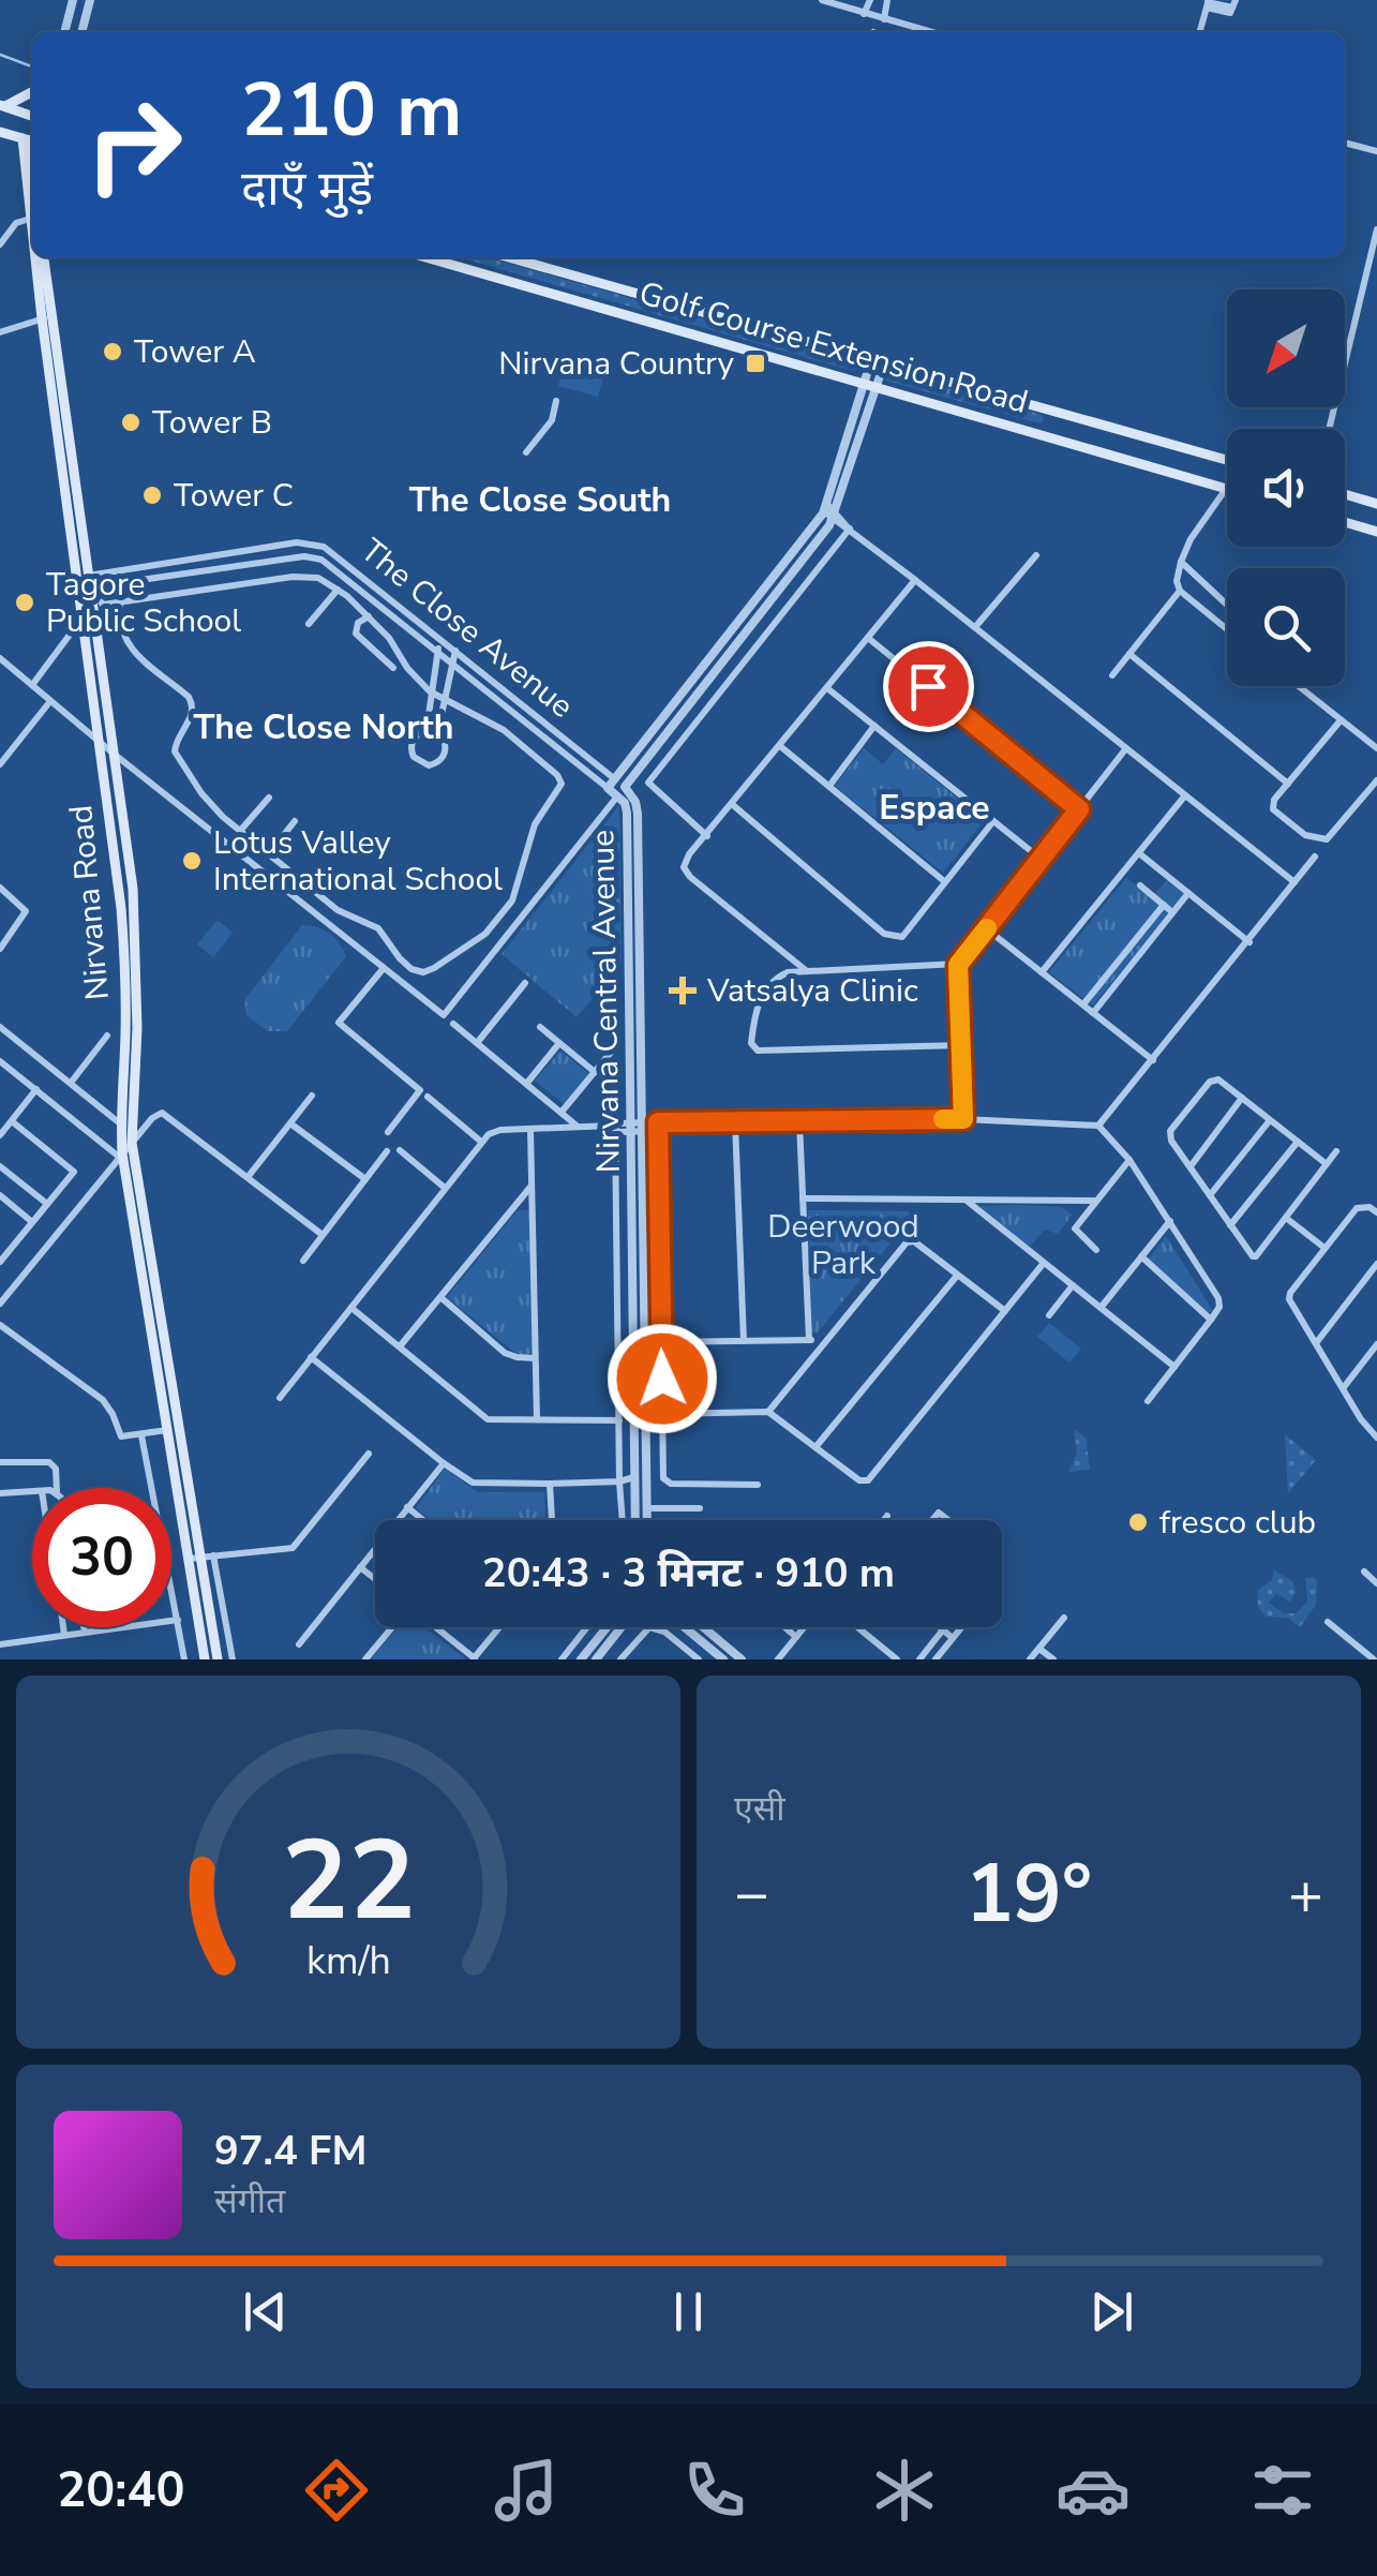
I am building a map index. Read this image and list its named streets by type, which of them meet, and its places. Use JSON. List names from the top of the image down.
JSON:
{
  "streets": {
    "main road": ["Golf Course Extension Road", "Nirvana Road"],
    "street": ["The Close Avenue", "Nirvana Central Avenue"]
  },
  "crossings": [
    ["Golf Course Extension Road", "Nirvana Central Avenue"],
    ["The Close Avenue", "Nirvana Road"],
    ["The Close Avenue", "Nirvana Central Avenue"]
  ],
  "districts": ["The Close South", "The Close North", "Espace"],
  "parks": ["Deerwood Park"],
  "places": {
    "other": [
      "Tower A",
      "Tower B",
      "Tower C",
      "Tagore Public School",
      "Lotus Valley International School",
      "fresco club"
    ],
    "transit": ["Nirvana Country"],
    "health": ["Vatsalya Clinic"]
  },
  "north": "bottom left",
  "page": {
    "turn": ["210 m", "दाएँ मुड़ें"],
    "limit": "30",
    "trip": "20:43 · 3 मिनट · 910 m",
    "tile": "एसी",
    "heat": ["−", "19°", "+"],
    "song": ["97.4 FM", "संगीत"],
    "tabs": "20:40",
    "gauge": ["22", "km/h"]
  }
}
